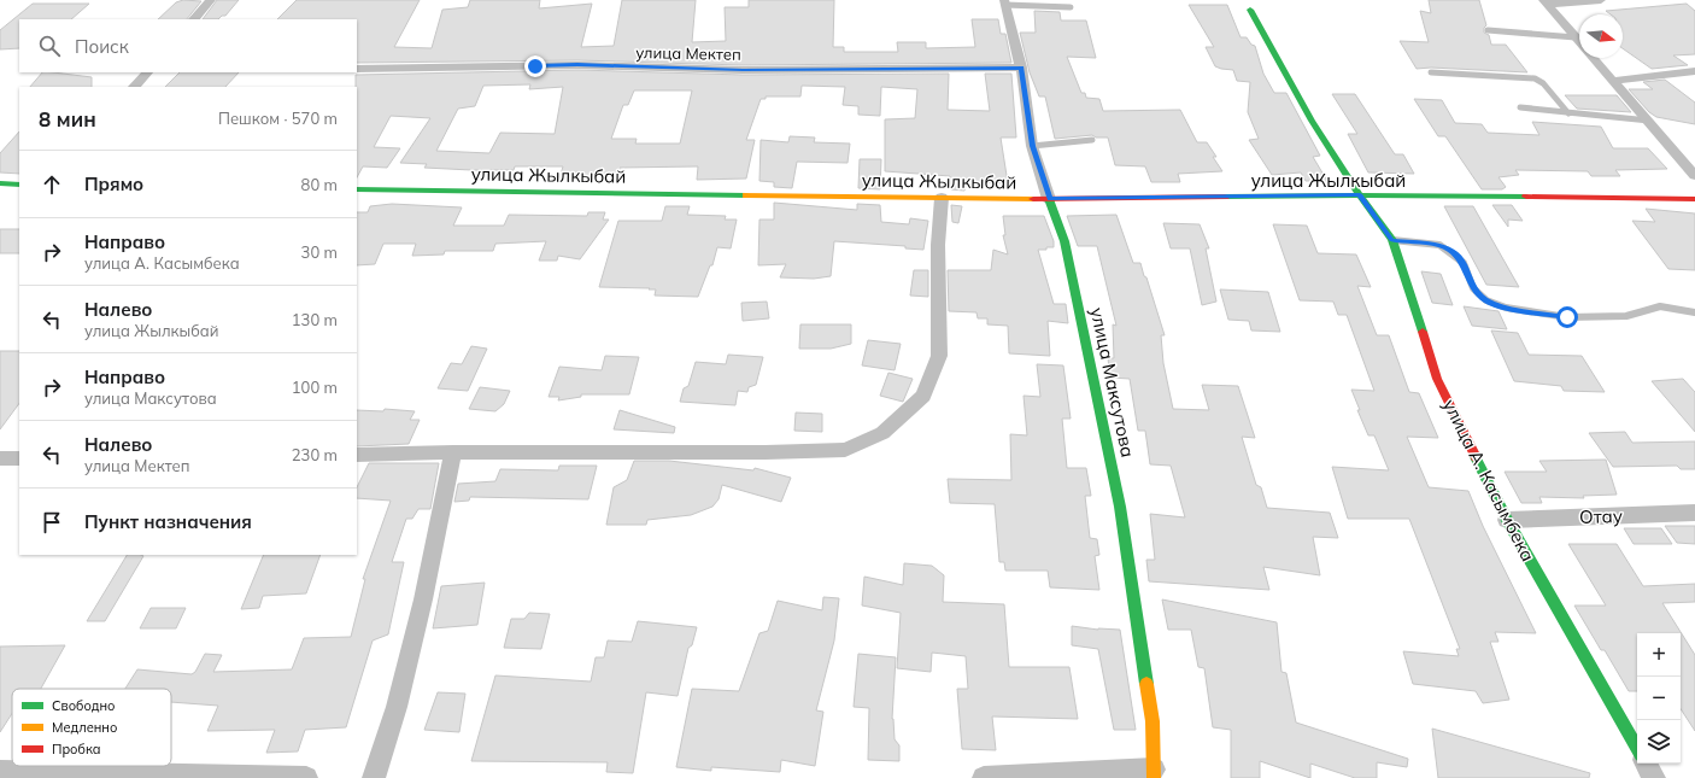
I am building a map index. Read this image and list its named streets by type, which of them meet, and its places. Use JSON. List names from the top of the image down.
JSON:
{
  "streets": {
    "street": [
      "улица Мектеп",
      "улица Жылкыбай",
      "улица Максутова",
      "улица А. Касымбека",
      "Отау"
    ]
  },
  "crossings": [
    ["улица Мектеп", "улица Максутова"],
    ["улица Жылкыбай", "улица Максутова"],
    ["улица Жылкыбай", "улица А. Касымбека"],
    ["улица А. Касымбека", "Отау"]
  ],
  "legend": ["Свободно", "Медленно", "Пробка"],
  "north": "right",
  "page": {
    "search": "Поиск",
    "heading": ["8 мин", "Пешком · 570 m"],
    "list": [
      ["Прямо", "80 m"],
      ["Направо", "улица А. Касымбека", "30 m"],
      ["Налево", "улица Жылкыбай", "130 m"],
      ["Направо", "улица Максутова", "100 m"],
      ["Налево", "улица Мектеп", "230 m"],
      "Пункт назначения"
    ],
    "map_buttons": ["+", "−"]
  }
}
